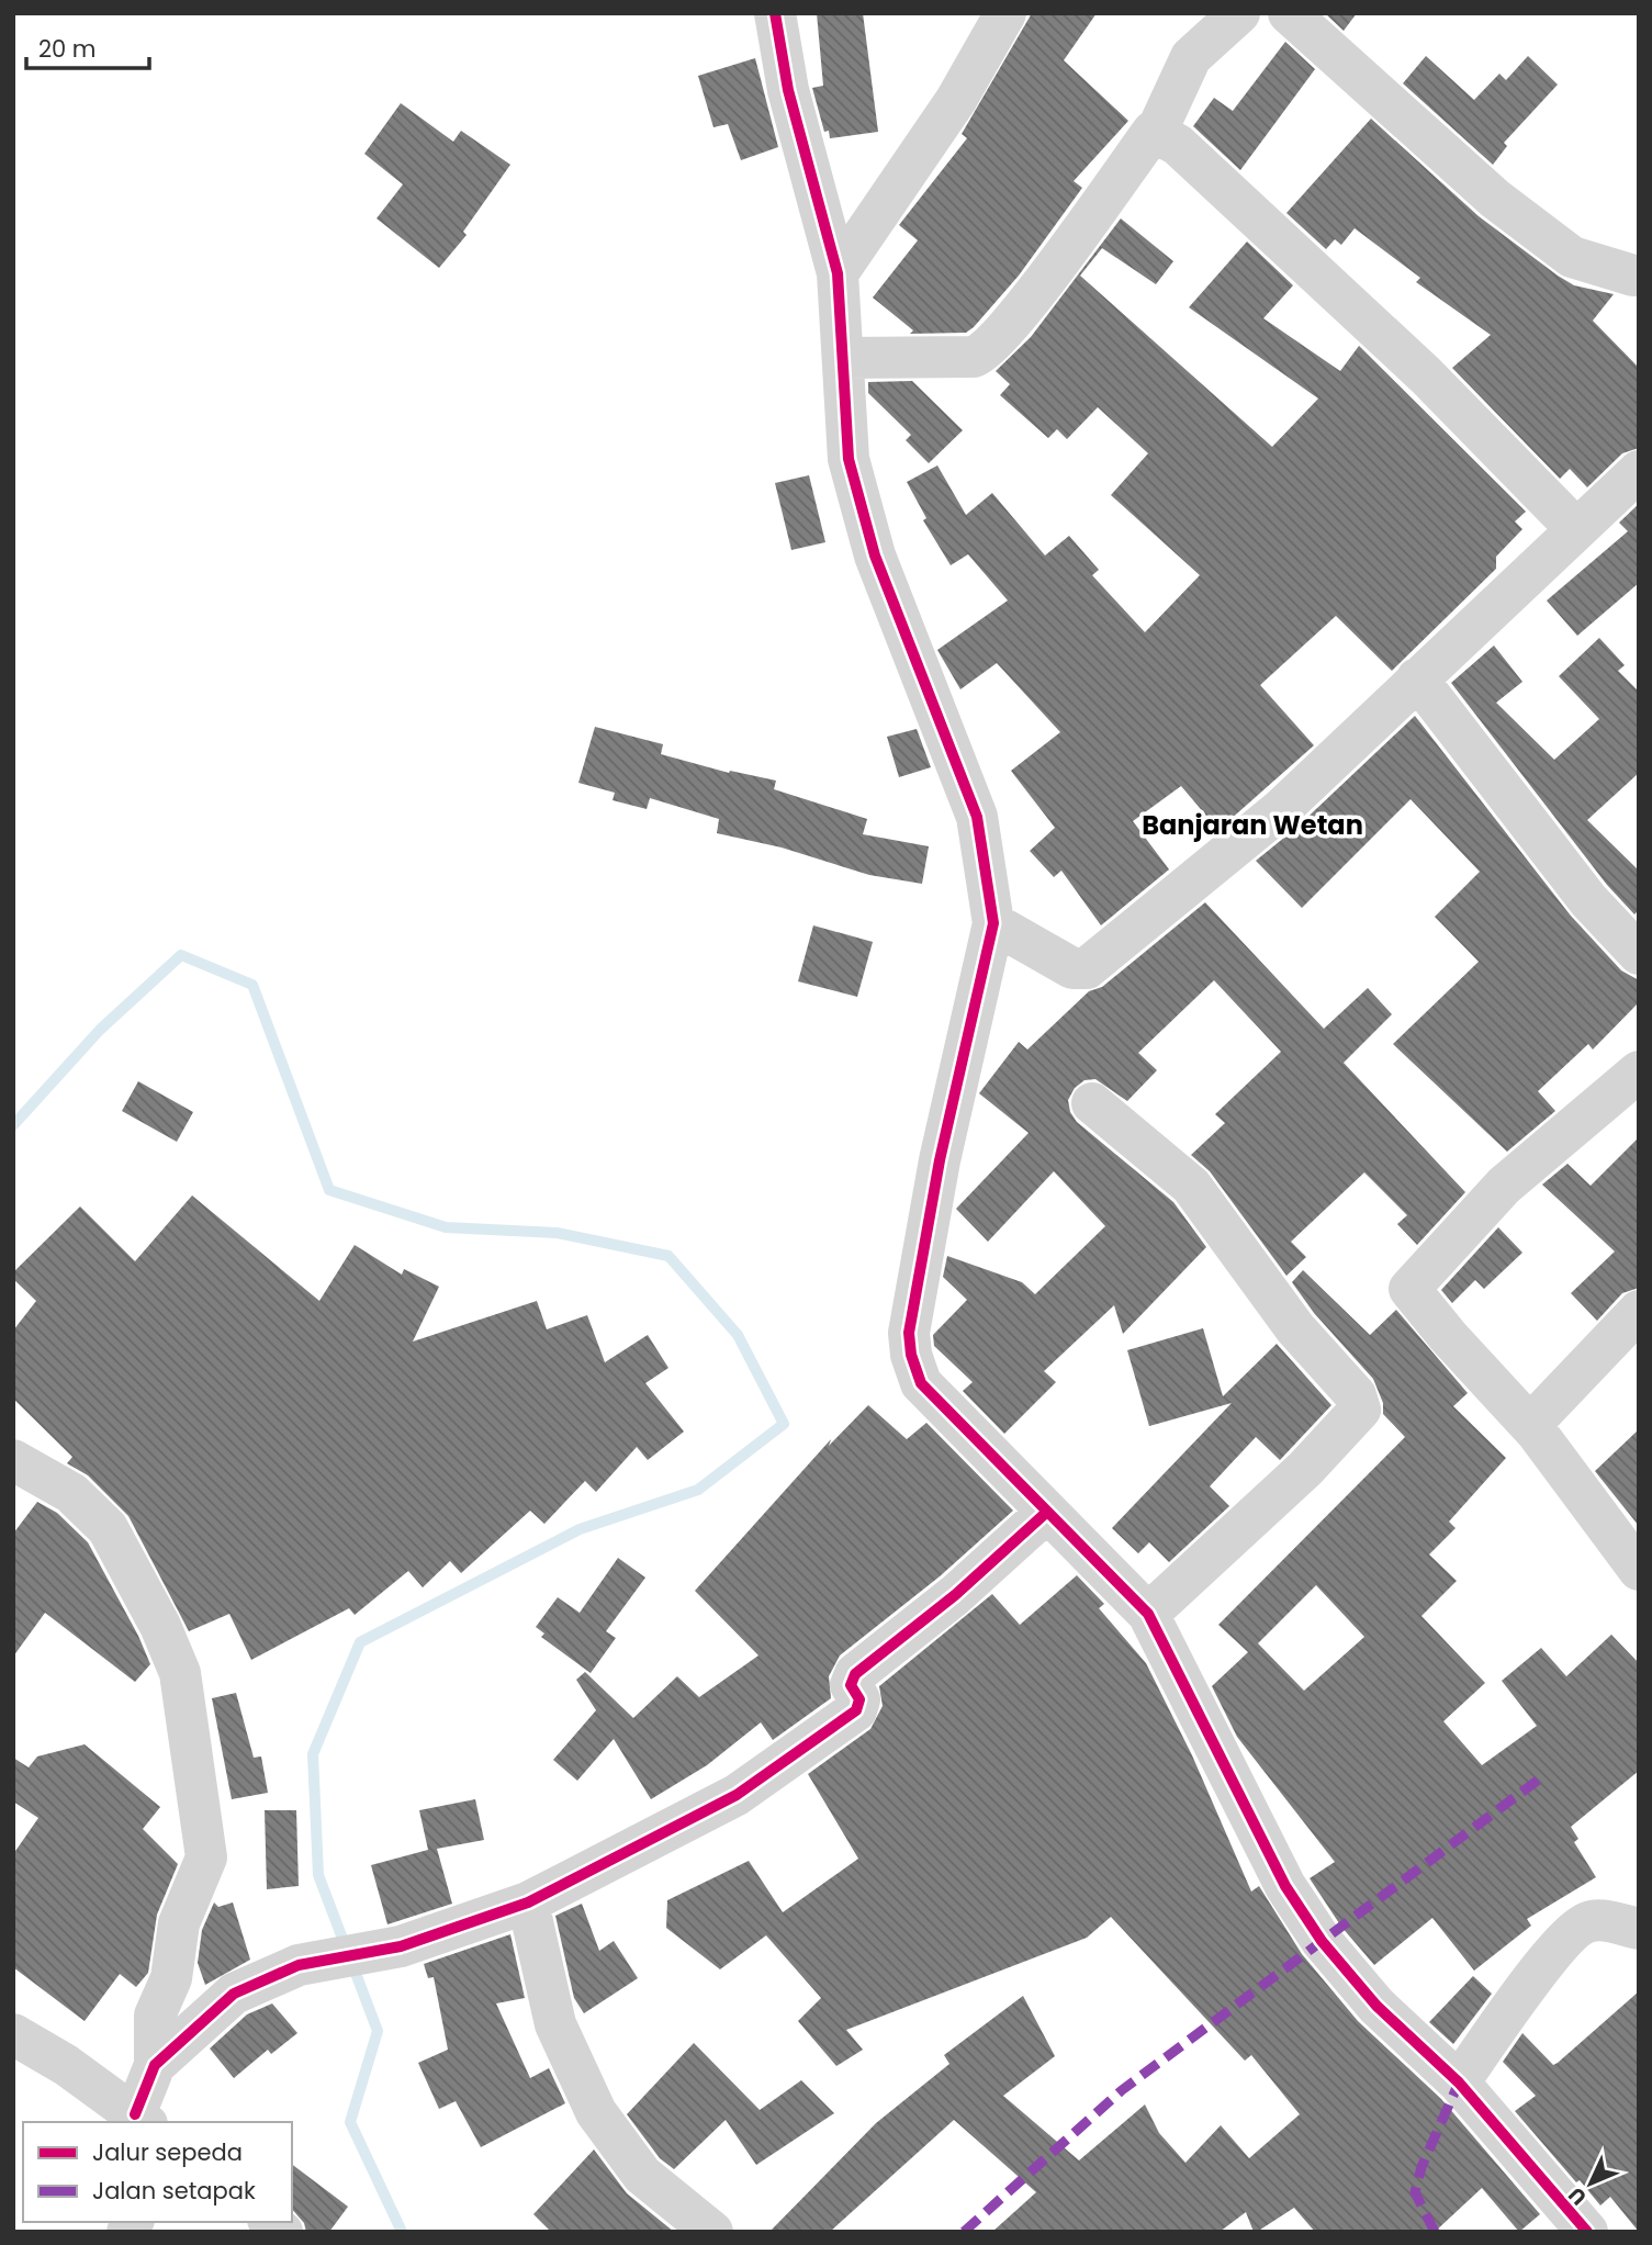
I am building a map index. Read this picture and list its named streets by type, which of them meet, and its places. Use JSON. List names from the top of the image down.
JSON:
{
  "districts": ["Banjaran Wetan"],
  "legend": ["Jalur sepeda", "Jalan setapak"],
  "scale_bar": "20 m",
  "north": "bottom left"
}
